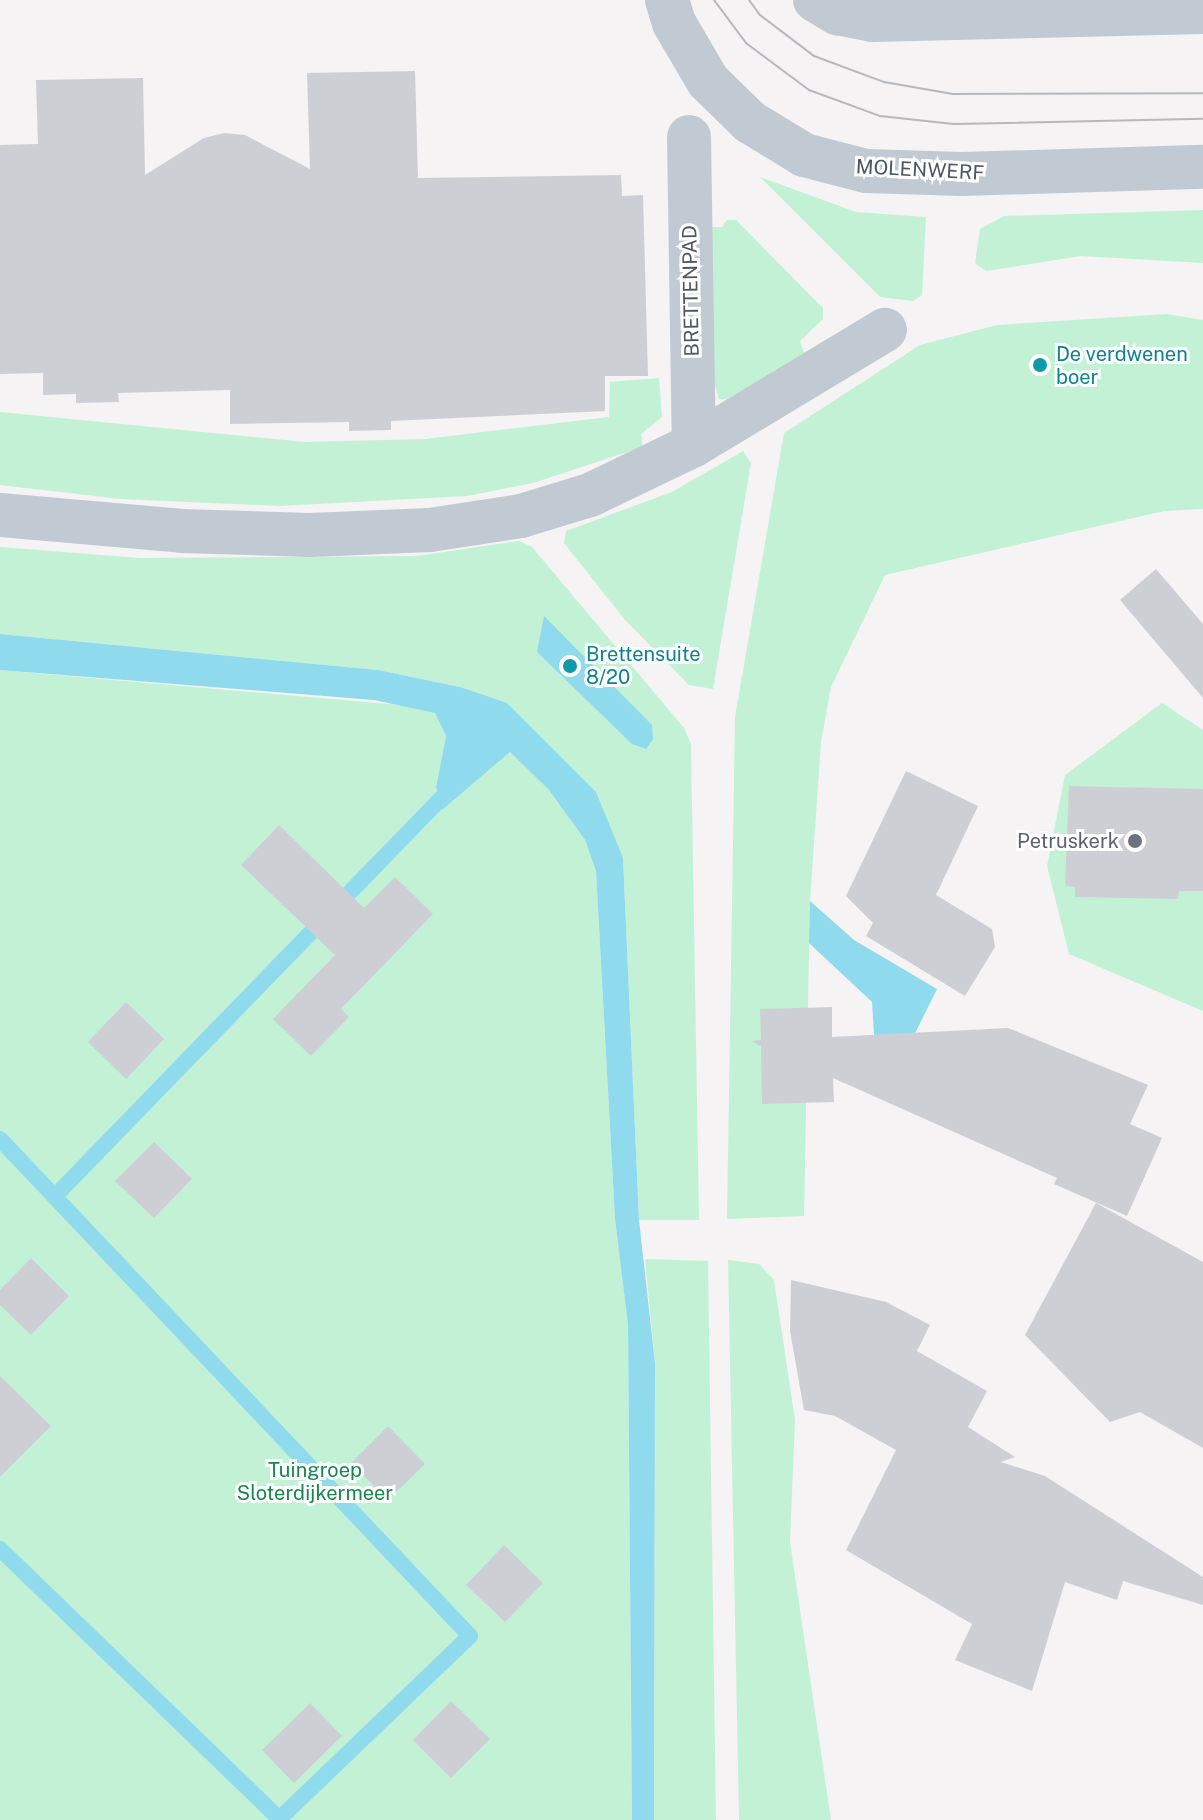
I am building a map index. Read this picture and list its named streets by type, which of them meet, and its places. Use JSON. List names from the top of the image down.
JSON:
{
  "streets": {
    "street": ["MOLENWERF", "BRETTENPAD"]
  },
  "parks": ["Tuingroep Sloterdijkermeer"],
  "places": ["De verdwenen boer", "Brettensuite 8/20", "Petruskerk"]
}
